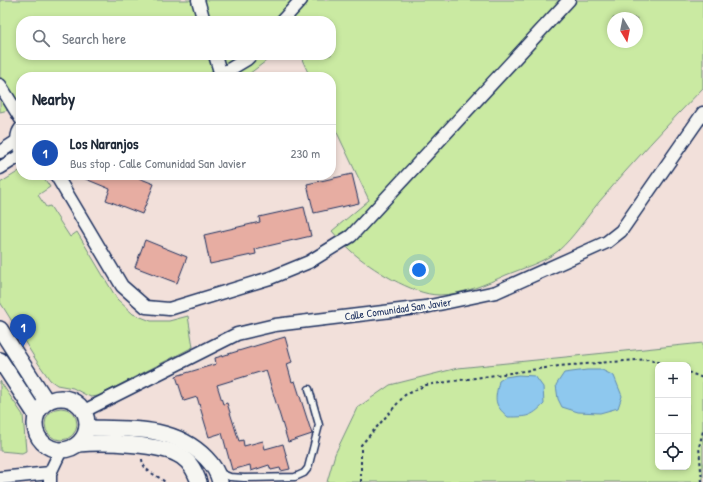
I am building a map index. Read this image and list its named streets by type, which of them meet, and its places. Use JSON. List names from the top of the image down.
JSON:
{
  "streets": {
    "street": ["Calle Comunidad San Javier"]
  },
  "north": "bottom",
  "page": {
    "search": "Search here",
    "heading": "Nearby",
    "list": [
      {
        "mark": "1",
        "name": "Los Naranjos",
        "note": "Bus stop · Calle Comunidad San Javier",
        "value": "230 m"
      }
    ],
    "pins": "1",
    "map_buttons": ["+", "−"]
  }
}
